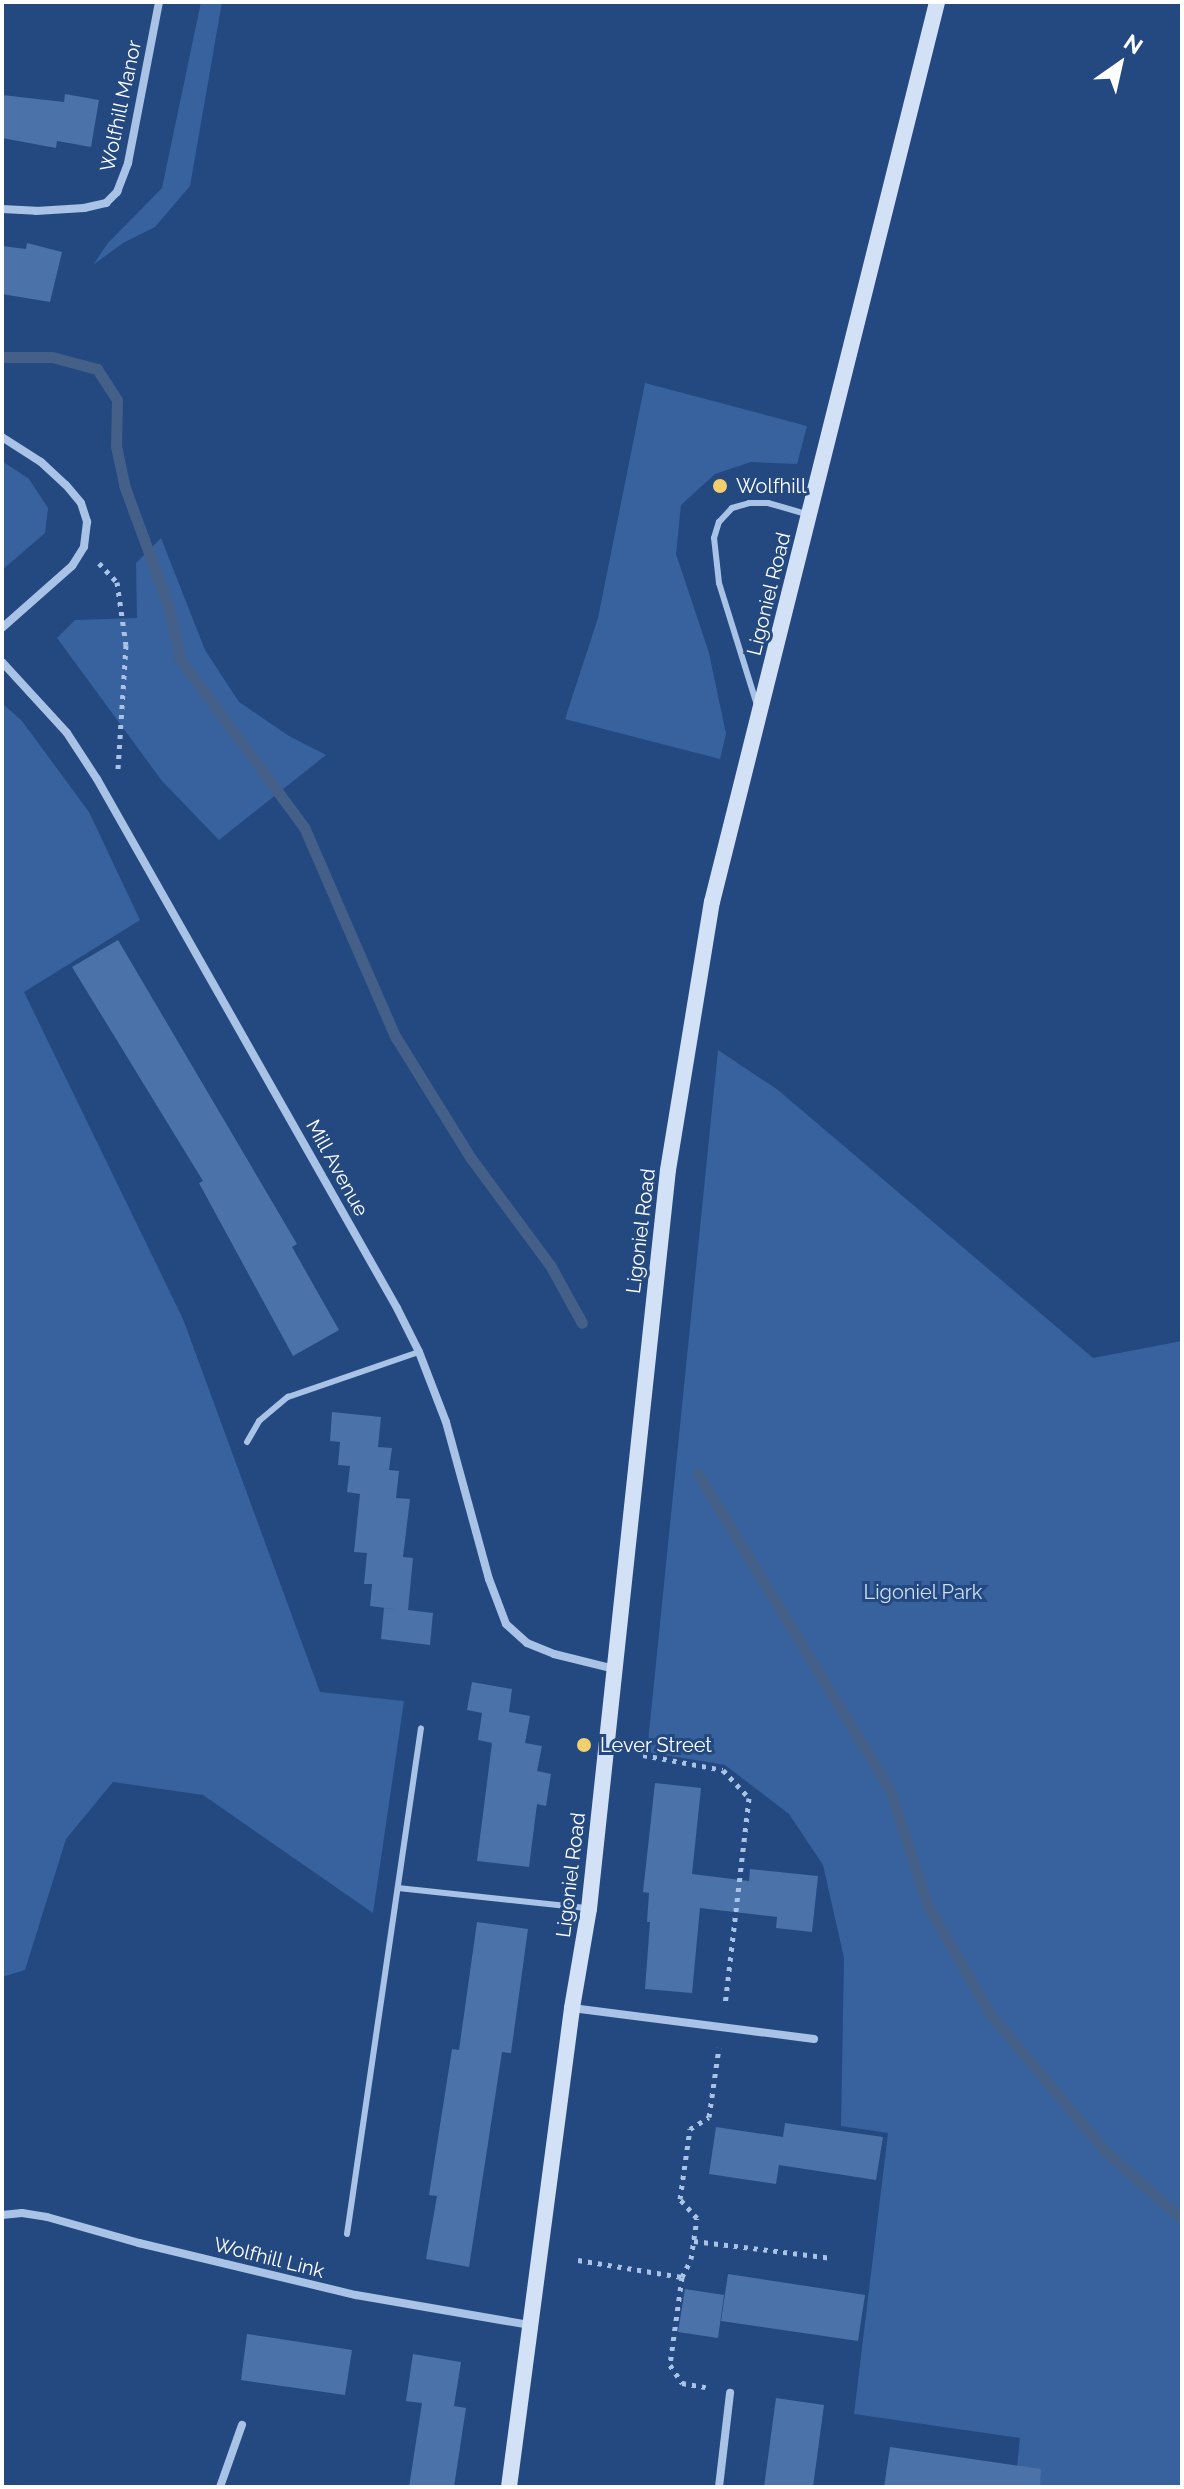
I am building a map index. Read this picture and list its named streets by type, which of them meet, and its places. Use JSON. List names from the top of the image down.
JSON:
{
  "streets": {
    "street": [
      "Wolfhill Manor",
      "Ligoniel Road",
      "Mill Avenue",
      "Wolfhill Link"
    ]
  },
  "crossings": [
    ["Ligoniel Road", "Mill Avenue"],
    ["Ligoniel Road", "Wolfhill Link"]
  ],
  "parks": ["Ligoniel Park"],
  "places": ["Wolfhill", "Lever Street"],
  "north": "top right"
}
